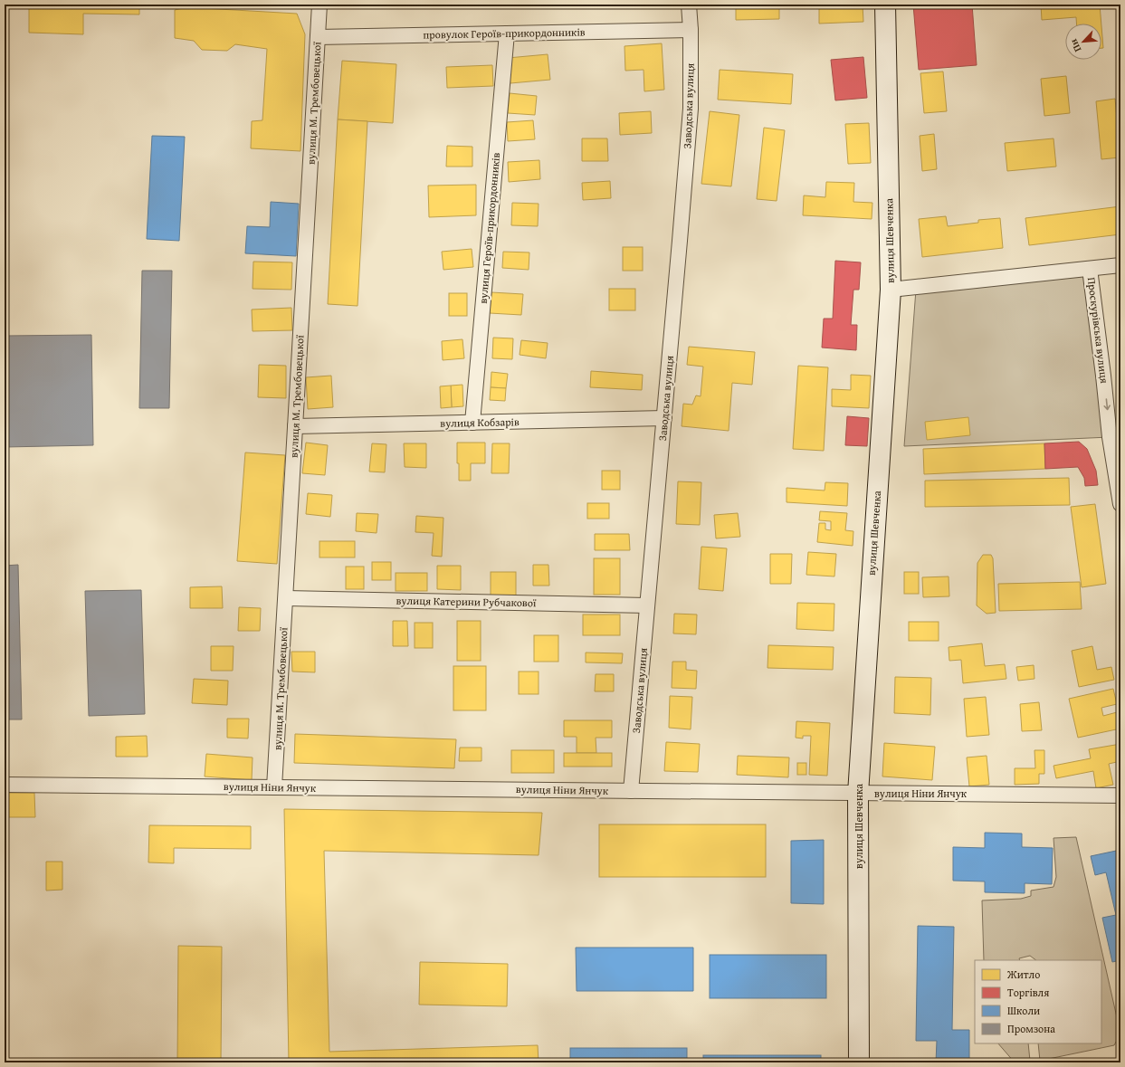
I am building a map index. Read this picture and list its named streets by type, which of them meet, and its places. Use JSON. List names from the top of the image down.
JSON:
{
  "streets": {
    "street": [
      "провулок Героїв-прикордонників",
      "вулиця М. Трембовецької",
      "Заводська вулиця",
      "вулиця Героїв-прикордонників",
      "вулиця Шевченка",
      "Проскурівська вулиця",
      "вулиця Кобзарів",
      "вулиця Катерини Рубчакової",
      "вулиця Ніни Янчук"
    ]
  },
  "crossings": [
    ["провулок Героїв-прикордонників", "вулиця М. Трембовецької"],
    ["провулок Героїв-прикордонників", "Заводська вулиця"],
    ["провулок Героїв-прикордонників", "вулиця Героїв-прикордонників"],
    ["вулиця М. Трембовецької", "вулиця Кобзарів"],
    ["вулиця М. Трембовецької", "вулиця Катерини Рубчакової"],
    ["вулиця М. Трембовецької", "вулиця Ніни Янчук"],
    ["Заводська вулиця", "вулиця Кобзарів"],
    ["Заводська вулиця", "вулиця Катерини Рубчакової"],
    ["Заводська вулиця", "вулиця Ніни Янчук"],
    ["вулиця Героїв-прикордонників", "вулиця Кобзарів"],
    ["вулиця Шевченка", "Проскурівська вулиця"],
    ["вулиця Шевченка", "вулиця Ніни Янчук"]
  ],
  "one_way": ["Проскурівська вулиця"],
  "legend": [
    "Житло",
    "Торгівля",
    "Школи",
    "Промзона"
  ],
  "north": "bottom left"
}
